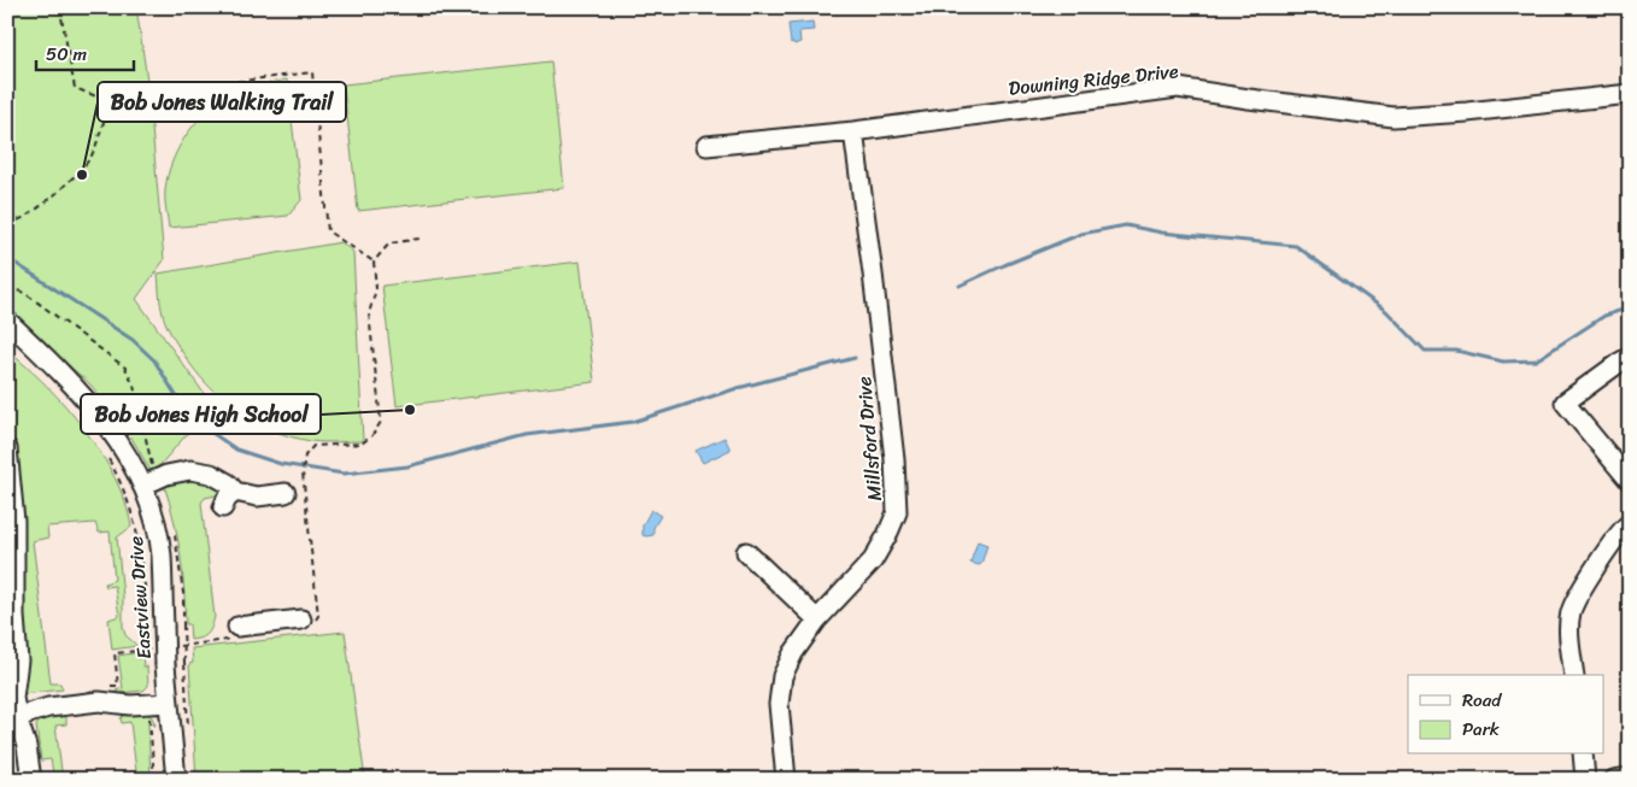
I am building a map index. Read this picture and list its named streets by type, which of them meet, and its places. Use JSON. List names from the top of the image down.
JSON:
{
  "streets": {
    "street": ["Downing Ridge Drive", "Millsford Drive", "Eastview Drive"]
  },
  "crossings": [
    ["Downing Ridge Drive", "Millsford Drive"]
  ],
  "places": ["Bob Jones Walking Trail", "Bob Jones High School"],
  "legend": ["Road", "Park"],
  "scale_bar": "50 m"
}
